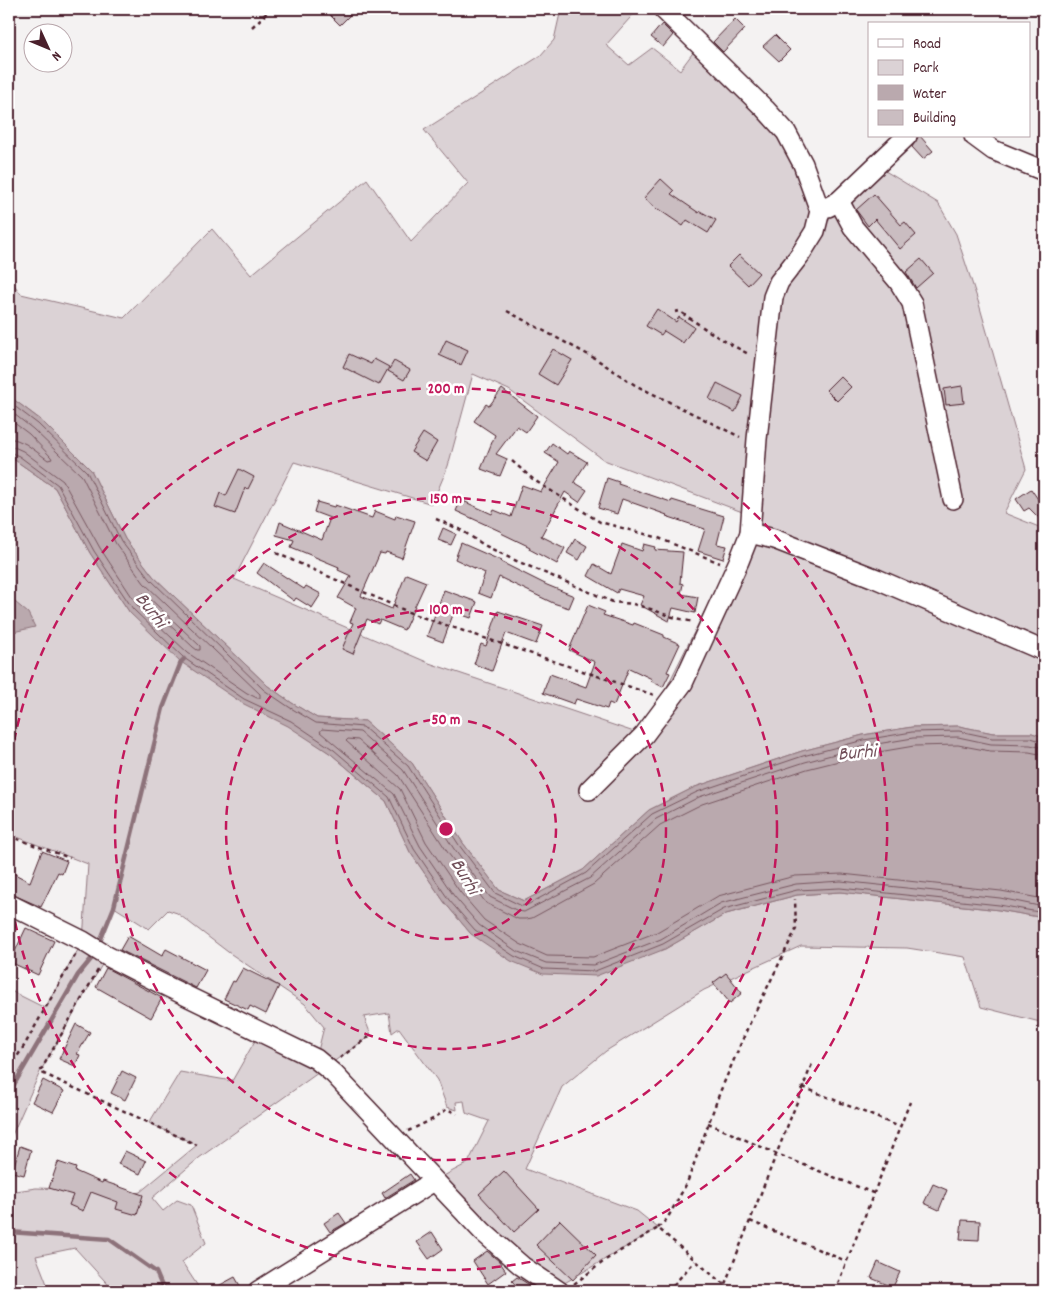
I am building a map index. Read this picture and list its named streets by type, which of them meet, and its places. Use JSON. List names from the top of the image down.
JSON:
{
  "water": ["Burhi"],
  "legend": [
    "Road",
    "Park",
    "Water",
    "Building"
  ],
  "north": "bottom right",
  "rings": [
    "200 m",
    "150 m",
    "100 m",
    "50 m"
  ]
}
